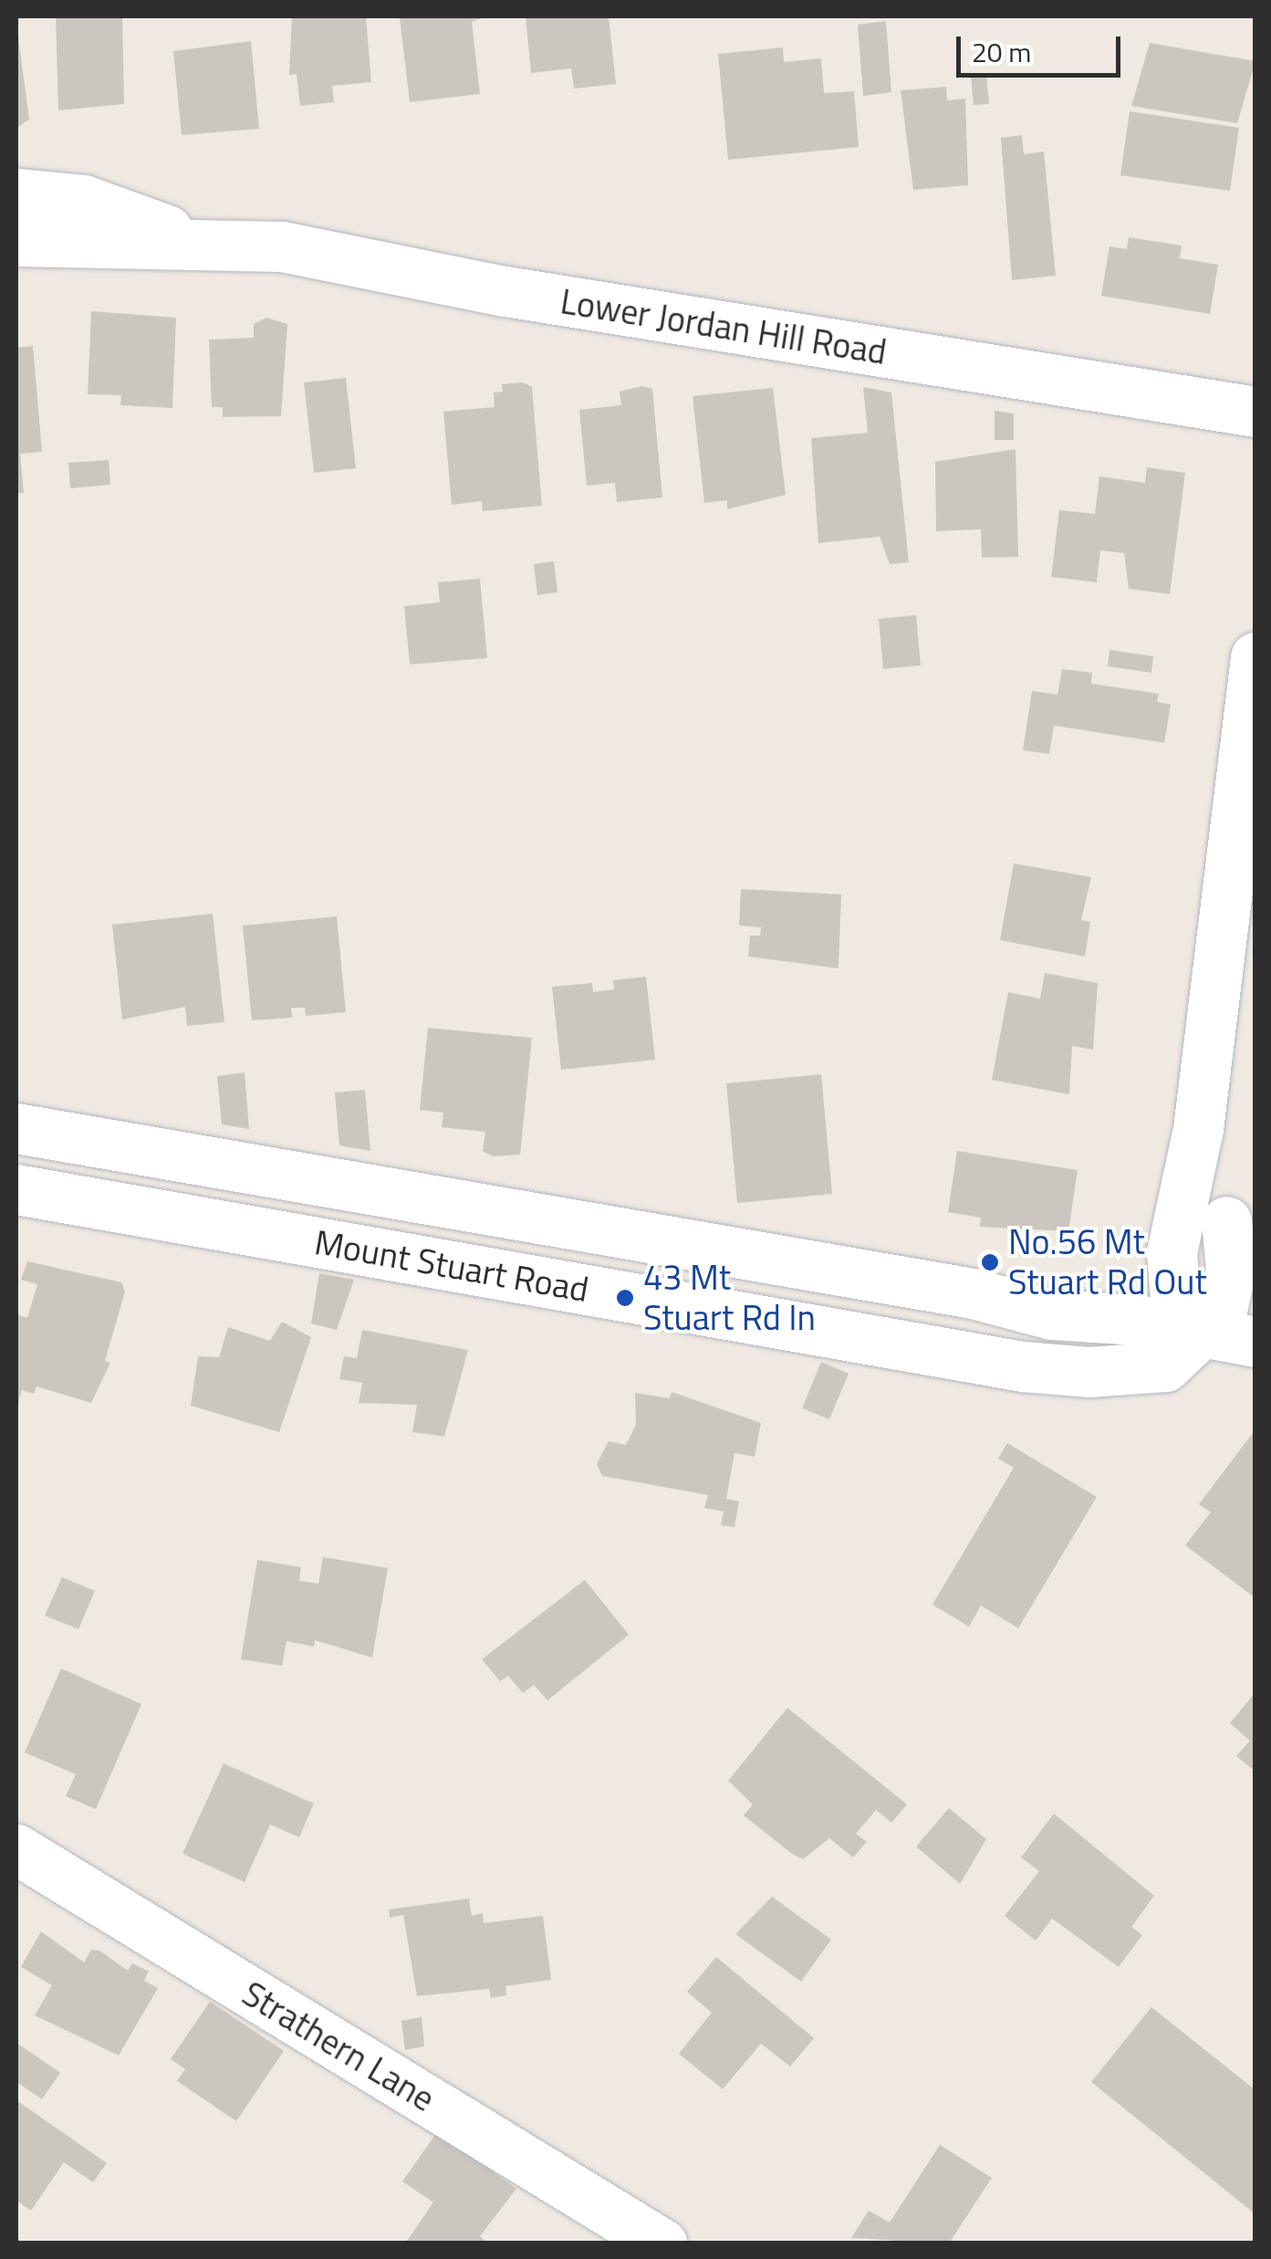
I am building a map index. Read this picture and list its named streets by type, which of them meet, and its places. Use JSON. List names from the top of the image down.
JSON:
{
  "streets": {
    "street": ["Lower Jordan Hill Road", "Mount Stuart Road", "Strathern Lane"]
  },
  "places": ["No.56 Mt Stuart Rd Out", "43 Mt Stuart Rd In"],
  "scale_bar": "20 m"
}
